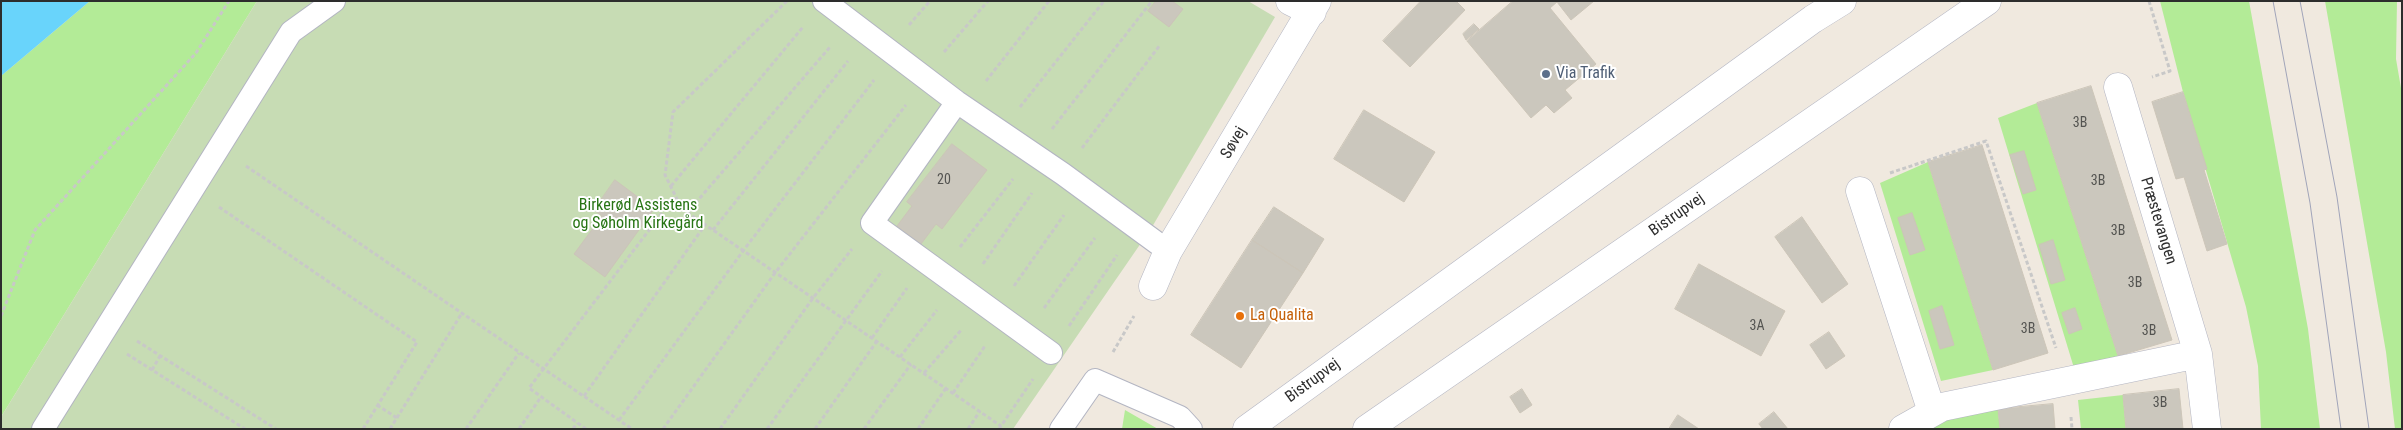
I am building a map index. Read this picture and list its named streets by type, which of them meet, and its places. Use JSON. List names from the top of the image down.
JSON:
{
  "streets": {
    "main road": ["Søvej", "Bistrupvej", "Præstevangen"]
  },
  "parks": ["Birkerød Assistens og Søholm Kirkegård"],
  "places": ["Via Trafik", "La Qualita"],
  "house_numbers": [
    "3B",
    "20",
    "3B",
    "3B",
    "3B",
    "3A",
    "3B",
    "3B",
    "3B"
  ]
}
